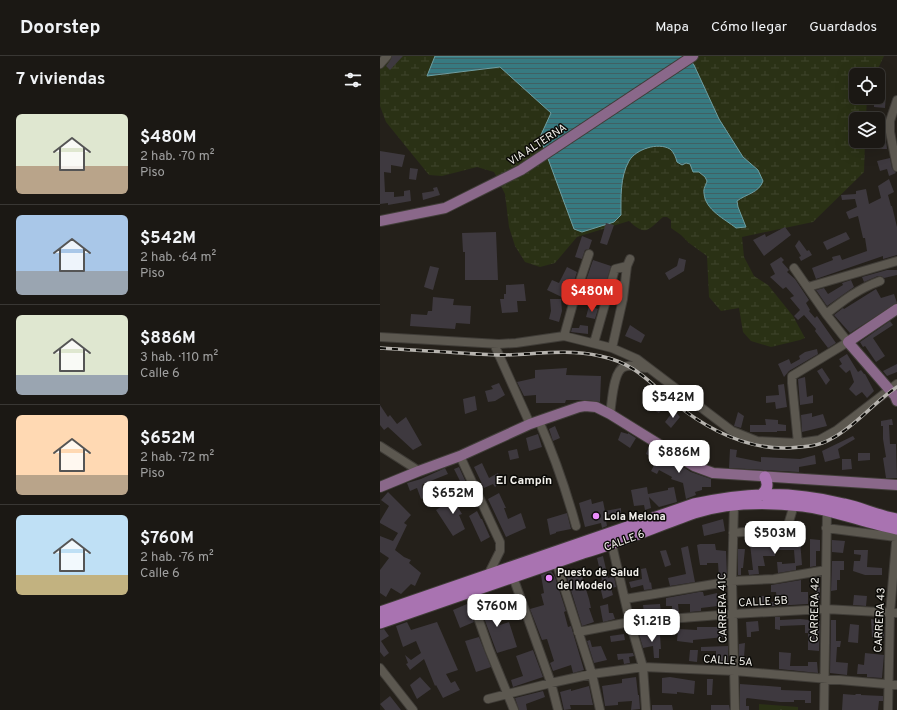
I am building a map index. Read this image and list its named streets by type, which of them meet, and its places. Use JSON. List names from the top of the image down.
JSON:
{
  "streets": {
    "highway": ["CALLE 6"],
    "main road": ["VIA ALTERNA"],
    "street": [
      "CALLE 5B",
      "CARRERA 41C",
      "CARRERA 42",
      "CARRERA 43",
      "CALLE 5A"
    ]
  },
  "crossings": [
    ["CALLE 6", "CARRERA 41C"],
    ["CALLE 6", "CARRERA 42"],
    ["CALLE 6", "CARRERA 43"],
    ["CALLE 5B", "CARRERA 41C"],
    ["CALLE 5B", "CARRERA 42"],
    ["CALLE 5B", "CARRERA 43"],
    ["CARRERA 41C", "CALLE 5A"],
    ["CARRERA 42", "CALLE 5A"],
    ["CARRERA 43", "CALLE 5A"]
  ],
  "districts": ["El Campín"],
  "places": ["Lola Melona", "Puesto de Salud del Modelo"],
  "page": {
    "header": "Doorstep",
    "nav": ["Mapa", "Cómo llegar", "Guardados"],
    "heading": "7 viviendas",
    "list": [
      {
        "name": "$480M",
        "note": "2 hab. · 70 m² · Piso"
      },
      {
        "name": "$542M",
        "note": "2 hab. · 64 m² · Piso"
      },
      {
        "name": "$886M",
        "note": "3 hab. · 110 m² · Calle 6"
      },
      {
        "name": "$652M",
        "note": "2 hab. · 72 m² · Piso"
      },
      {
        "name": "$760M",
        "note": "2 hab. · 76 m² · Calle 6"
      }
    ],
    "price": [
      "$480M",
      "$542M",
      "$886M",
      "$652M",
      "$503M",
      "$760M",
      "$1.21B"
    ]
  }
}
